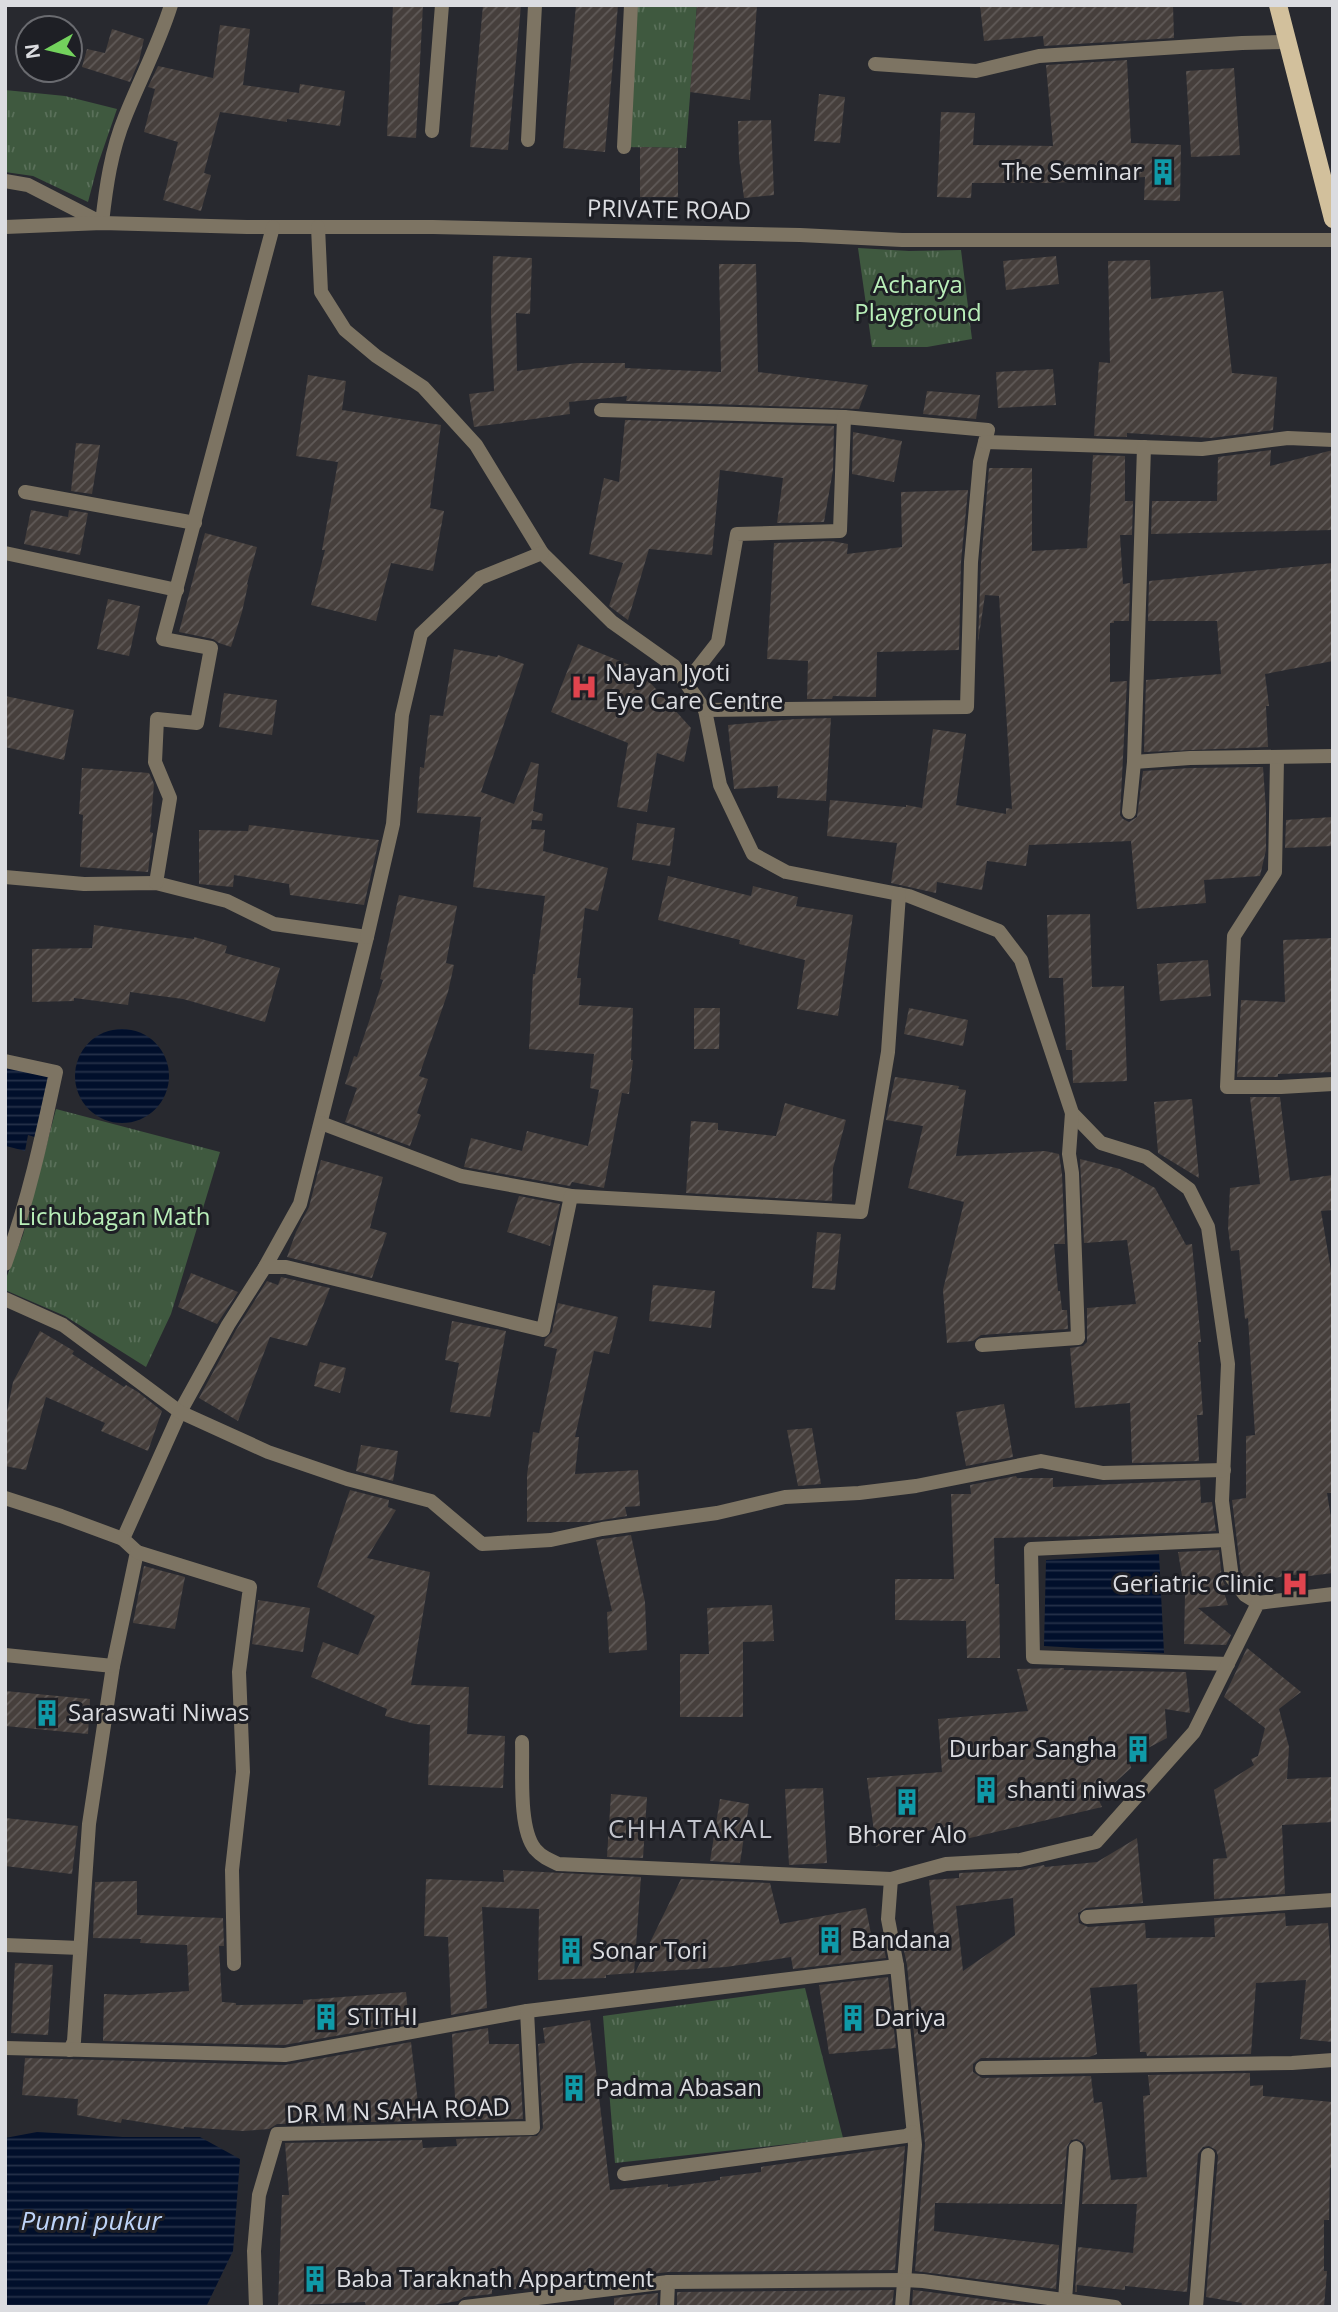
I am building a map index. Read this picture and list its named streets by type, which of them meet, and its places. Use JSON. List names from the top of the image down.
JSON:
{
  "streets": {
    "street": ["PRIVATE ROAD", "DR M N SAHA ROAD"]
  },
  "districts": ["CHHATAKAL"],
  "water": ["Punni pukur"],
  "parks": ["Acharya Playground", "Lichubagan Math"],
  "places": {
    "building": [
      "The Seminar",
      "Saraswati Niwas",
      "Durbar Sangha",
      "shanti niwas",
      "Bhorer Alo",
      "Bandana",
      "Sonar Tori",
      "STITHI",
      "Dariya",
      "Padma Abasan",
      "Baba Taraknath Appartment"
    ],
    "hospital": ["Nayan Jyoti Eye Care Centre", "Geriatric Clinic"]
  },
  "north": "left"
}
